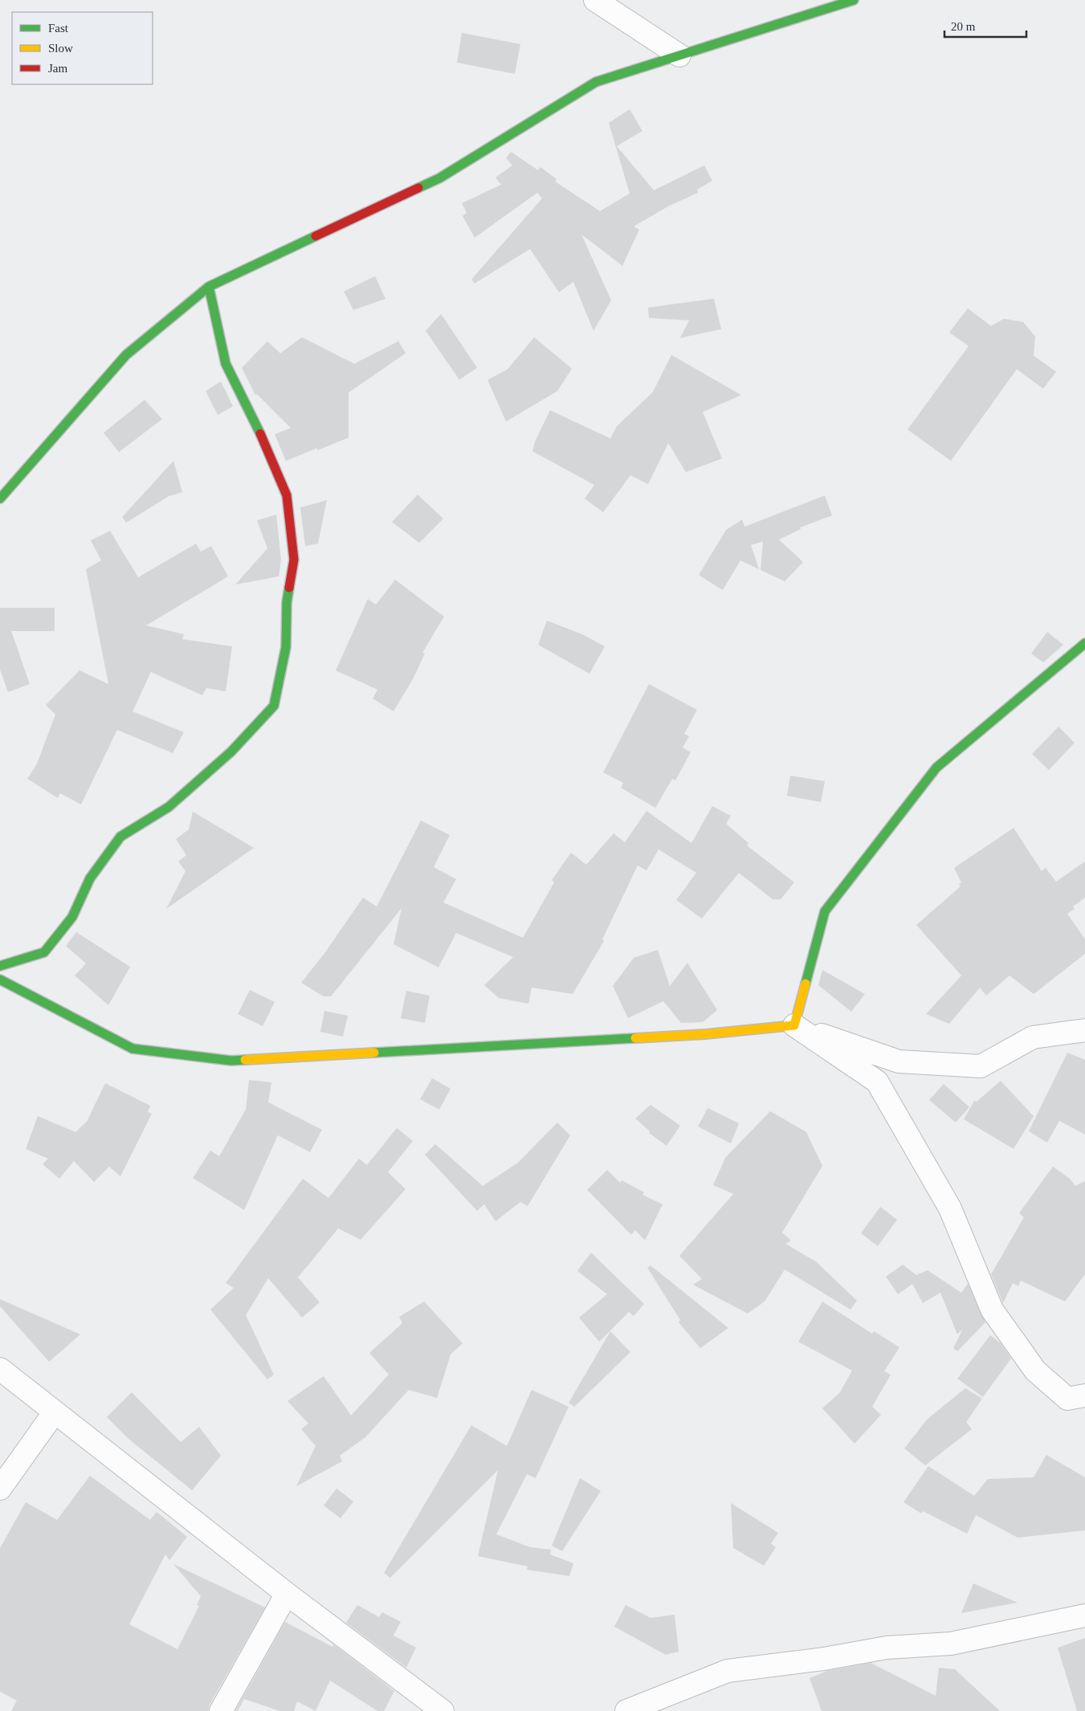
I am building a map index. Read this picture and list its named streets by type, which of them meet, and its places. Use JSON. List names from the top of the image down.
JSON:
{
  "legend": ["Fast", "Slow", "Jam"],
  "scale_bar": "20 m"
}
